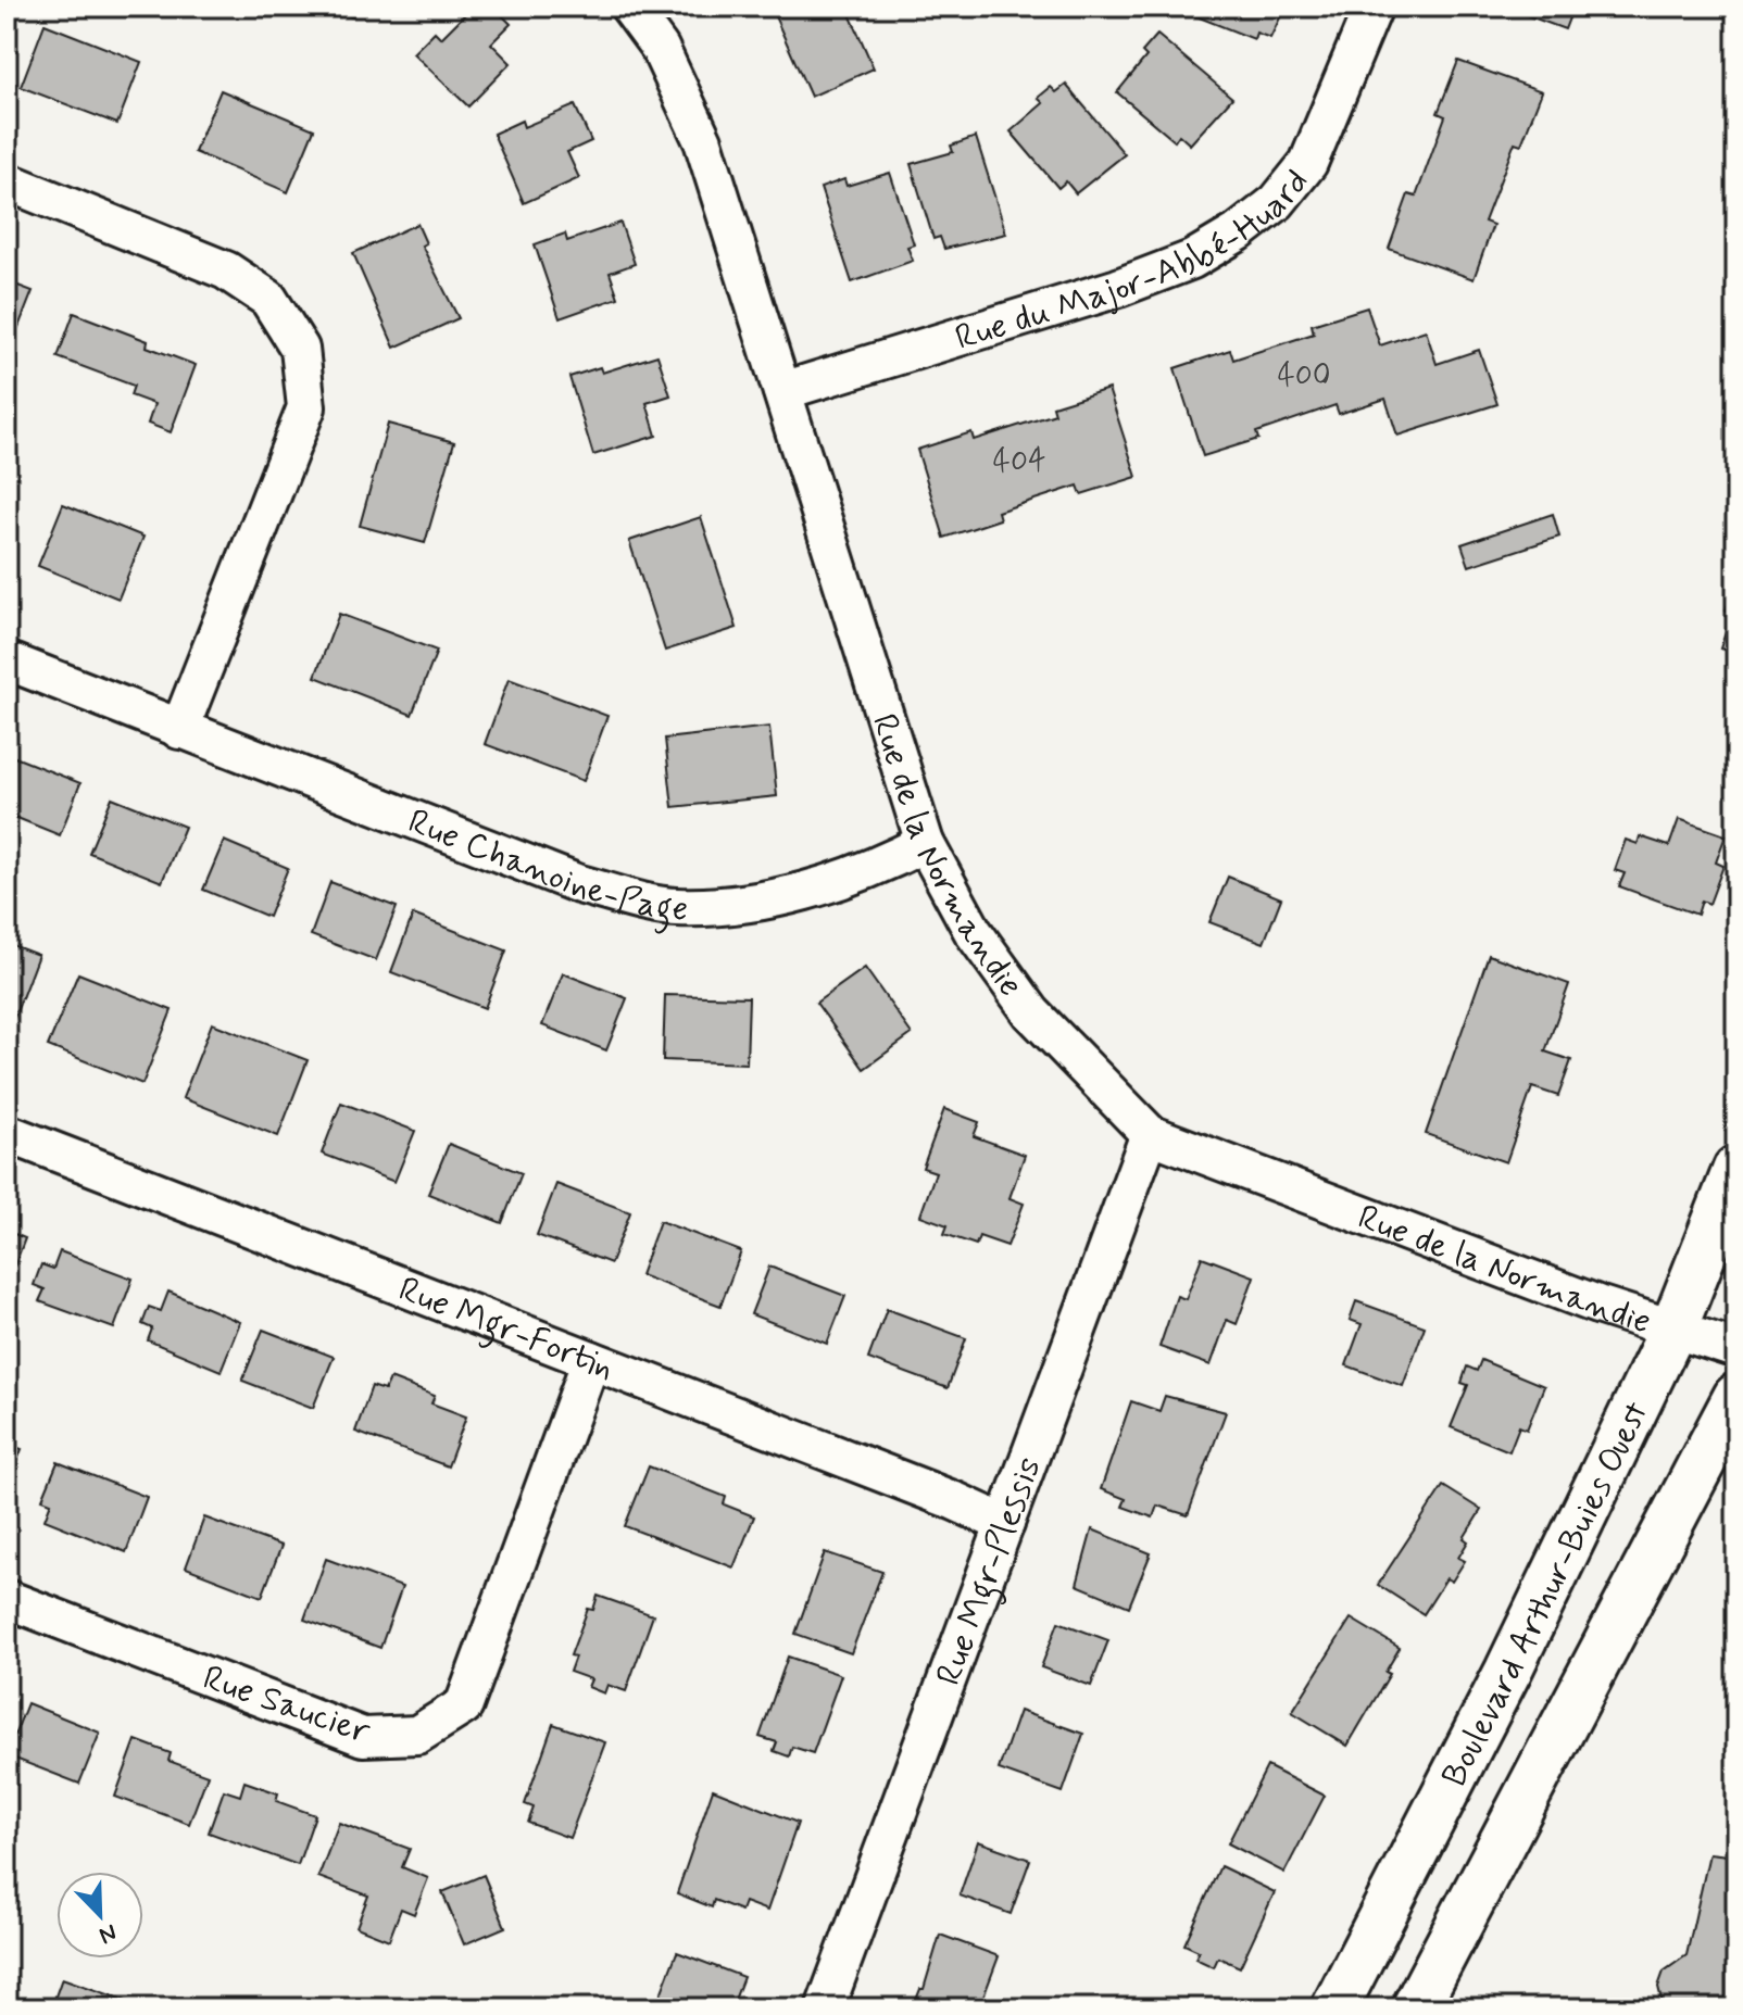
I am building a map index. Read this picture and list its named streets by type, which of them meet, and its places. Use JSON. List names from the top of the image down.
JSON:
{
  "streets": {
    "street": [
      "Rue du Major-Abbé-Huard",
      "Rue de la Normandie",
      "Rue Chanoine-Page",
      "Rue Mgr-Fortin",
      "Rue Mgr-Plessis",
      "Boulevard Arthur-Buies Ouest",
      "Rue Saucier"
    ]
  },
  "crossings": [
    ["Rue du Major-Abbé-Huard", "Rue de la Normandie"],
    ["Rue de la Normandie", "Rue Chanoine-Page"],
    ["Rue de la Normandie", "Rue Mgr-Plessis"],
    ["Rue de la Normandie", "Boulevard Arthur-Buies Ouest"],
    ["Rue Mgr-Fortin", "Rue Mgr-Plessis"],
    ["Rue Mgr-Fortin", "Rue Saucier"]
  ],
  "house_numbers": ["400", "404"],
  "north": "bottom right"
}
